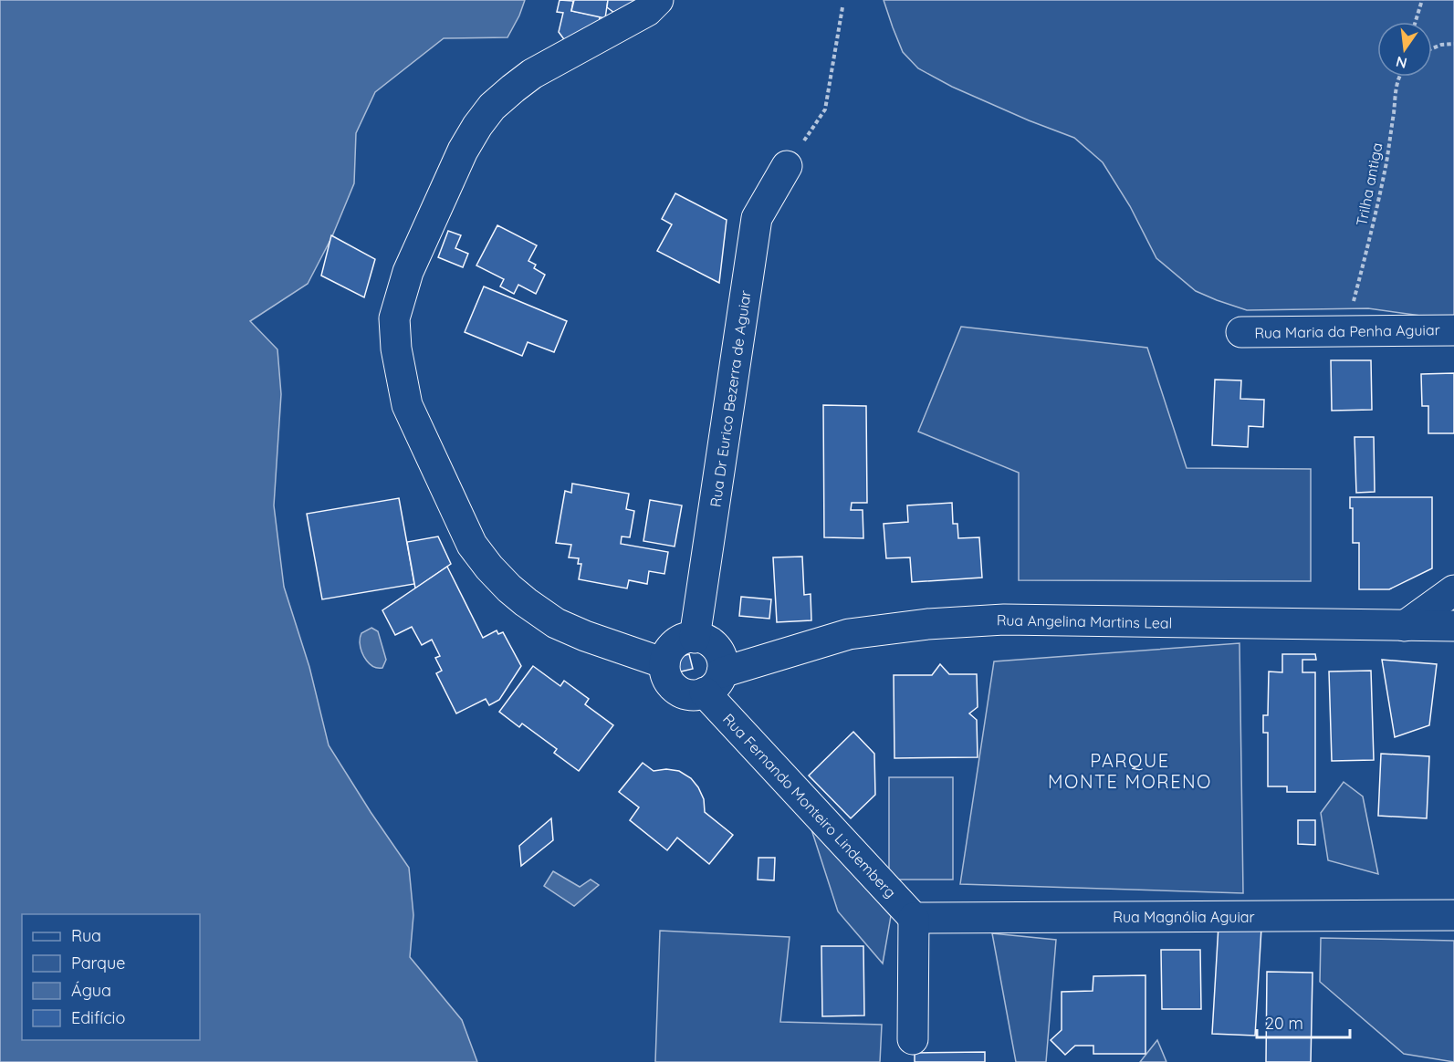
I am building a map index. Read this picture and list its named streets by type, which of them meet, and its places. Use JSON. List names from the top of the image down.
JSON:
{
  "streets": {
    "street": [
      "Rua Maria da Penha Aguiar",
      "Rua Dr Eurico Bezerra de Aguiar",
      "Rua Angelina Martins Leal",
      "Rua Fernando Monteiro Lindemberg",
      "Rua Magnólia Aguiar"
    ],
    "path": ["Trilha antiga"]
  },
  "crossings": [
    ["Rua Dr Eurico Bezerra de Aguiar", "Rua Angelina Martins Leal"],
    ["Rua Dr Eurico Bezerra de Aguiar", "Rua Fernando Monteiro Lindemberg"],
    ["Rua Angelina Martins Leal", "Rua Fernando Monteiro Lindemberg"],
    ["Rua Fernando Monteiro Lindemberg", "Rua Magnólia Aguiar"]
  ],
  "districts": ["PARQUE MONTE MORENO"],
  "legend": [
    "Rua",
    "Parque",
    "Água",
    "Edifício"
  ],
  "scale_bar": "20 m",
  "north": "bottom"
}
